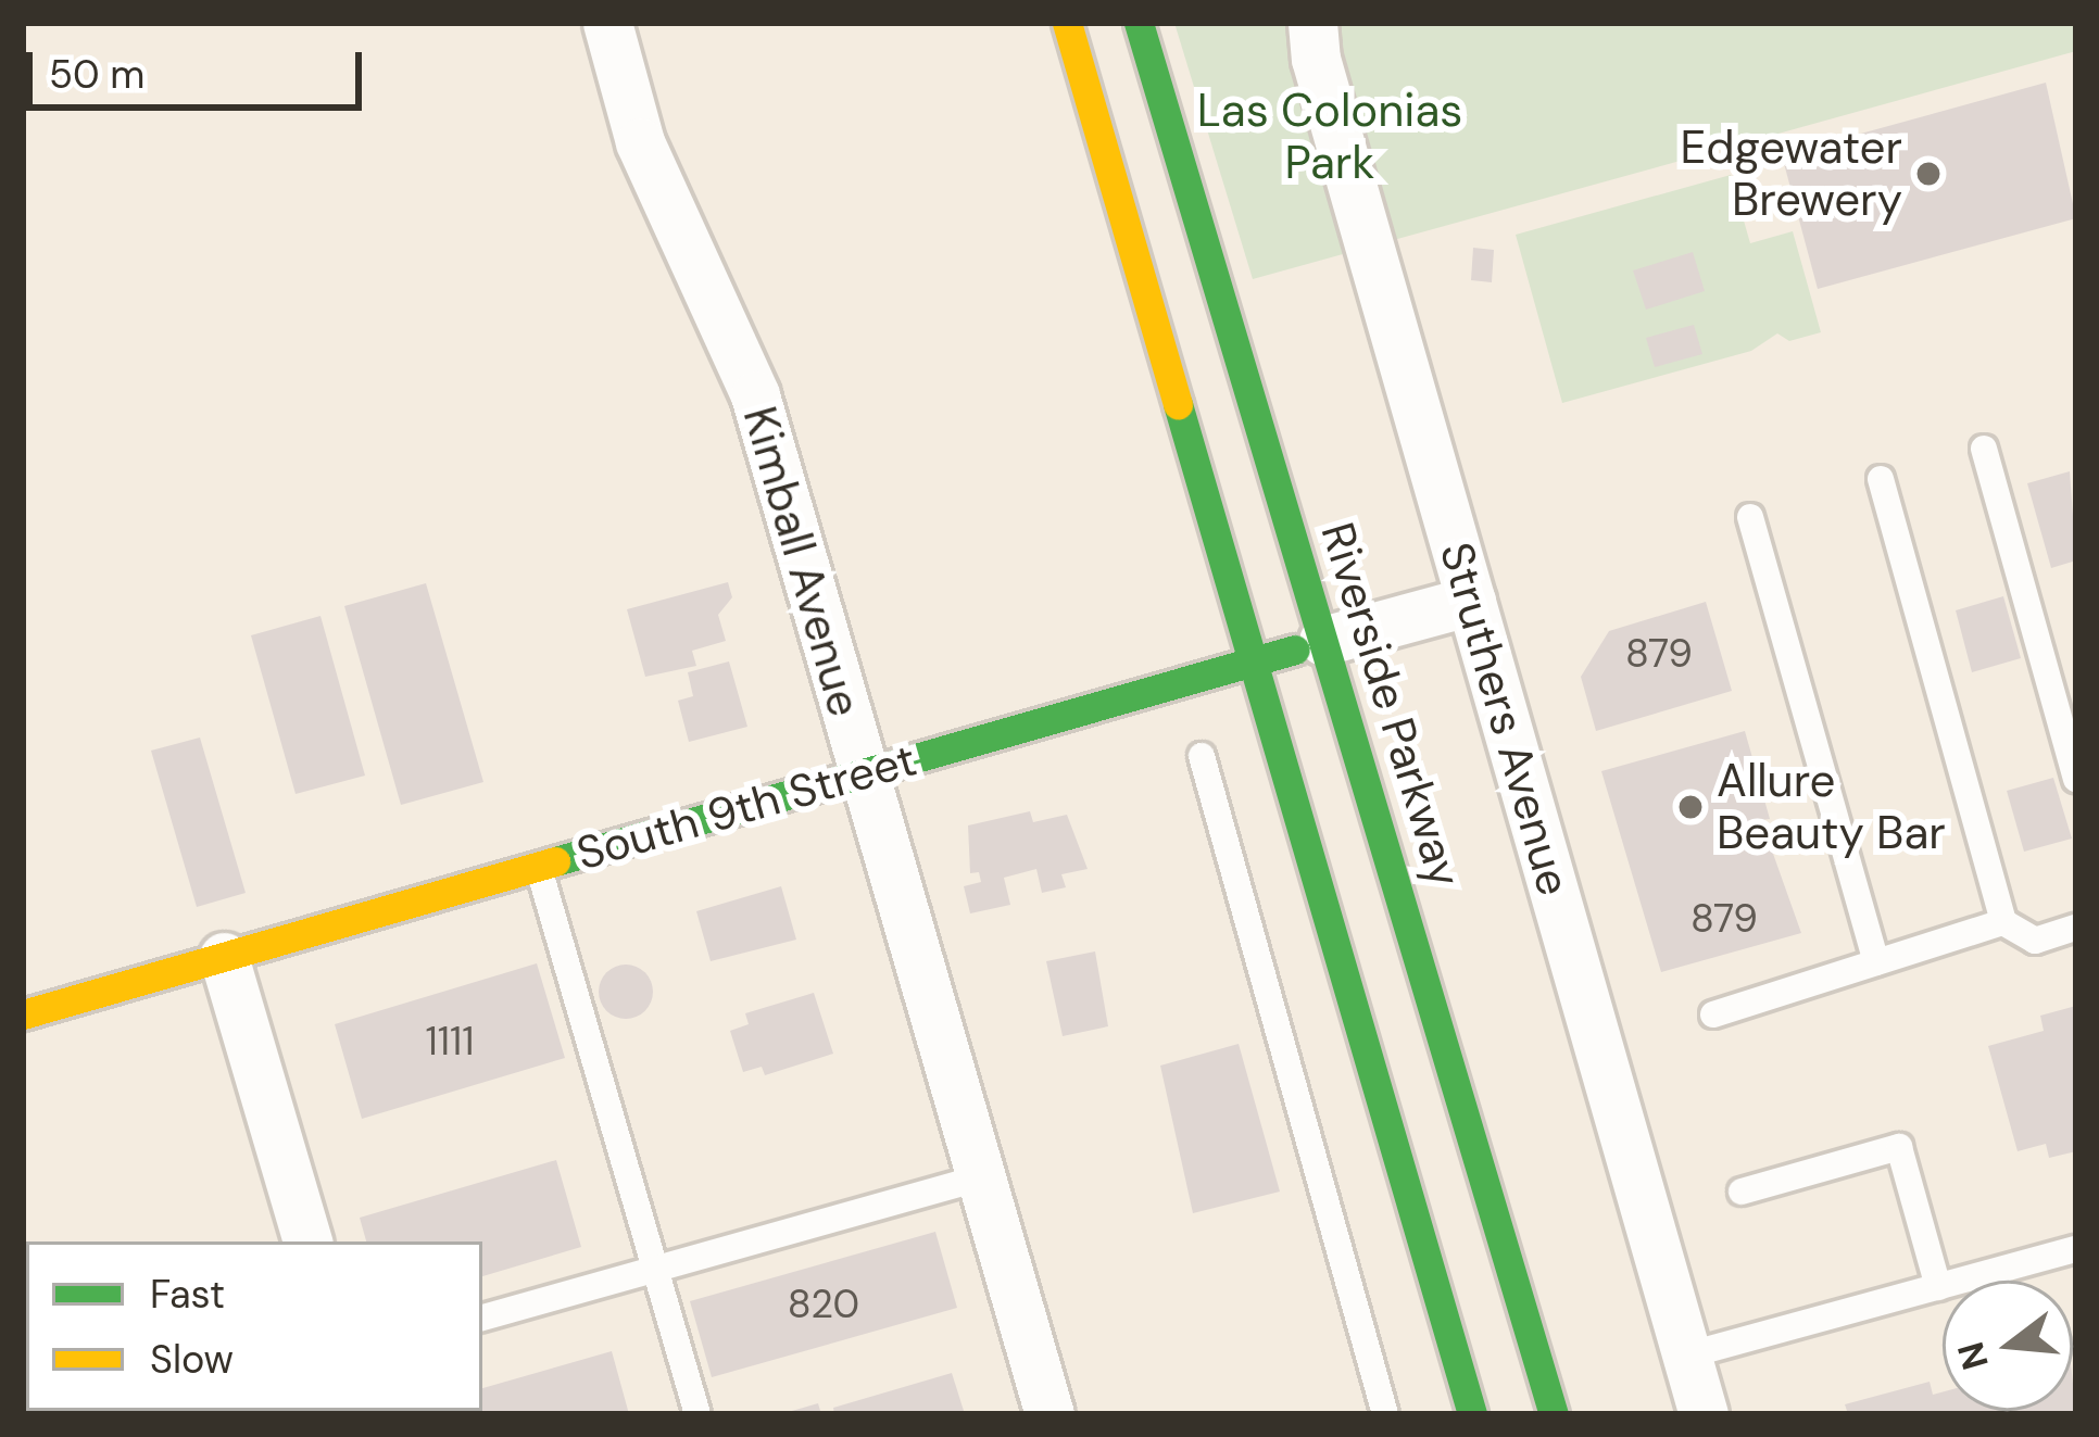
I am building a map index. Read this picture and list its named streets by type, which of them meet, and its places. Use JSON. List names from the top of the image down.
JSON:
{
  "streets": {
    "main road": ["Riverside Parkway", "South 9th Street"],
    "street": ["Kimball Avenue", "Struthers Avenue"]
  },
  "crossings": [
    ["Kimball Avenue", "South 9th Street"],
    ["Riverside Parkway", "South 9th Street"],
    ["Struthers Avenue", "South 9th Street"]
  ],
  "parks": ["Las Colonias Park"],
  "places": ["Edgewater Brewery", "Allure Beauty Bar"],
  "house_numbers": [
    "879",
    "879",
    "1111",
    "820"
  ],
  "legend": ["Fast", "Slow"],
  "scale_bar": "50 m",
  "north": "left"
}
